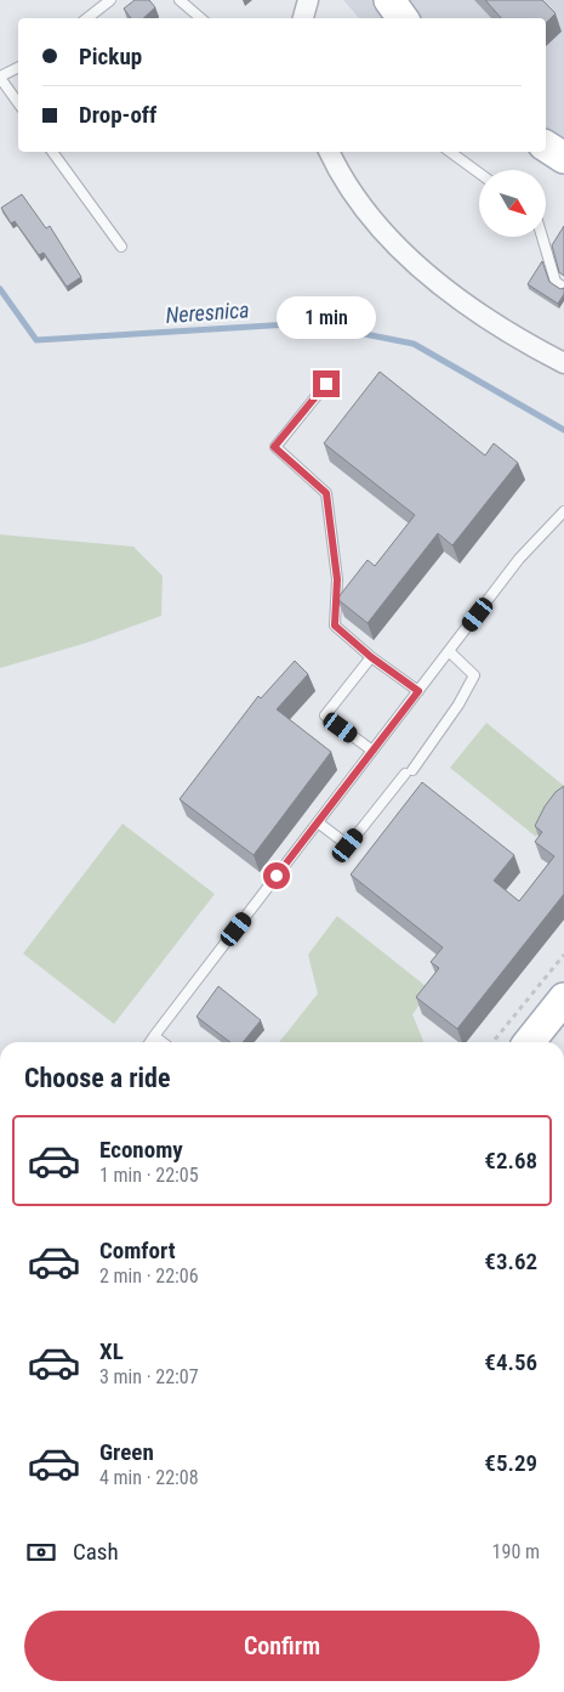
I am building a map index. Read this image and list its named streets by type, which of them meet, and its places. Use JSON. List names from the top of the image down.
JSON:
{
  "water": ["Neresnica"],
  "north": "bottom right",
  "page": {
    "banner": ["Pickup", "Drop-off"],
    "bubble": "1 min",
    "heading": "Choose a ride",
    "list": [
      {
        "name": "Economy",
        "note": "1 min · 22:05",
        "value": "€2.68"
      },
      {
        "name": "Comfort",
        "note": "2 min · 22:06",
        "value": "€3.62"
      },
      {
        "name": "XL",
        "note": "3 min · 22:07",
        "value": "€4.56"
      },
      {
        "name": "Green",
        "note": "4 min · 22:08",
        "value": "€5.29"
      }
    ],
    "pay": ["Cash", "190 m"],
    "buttons": "Confirm"
  }
}
